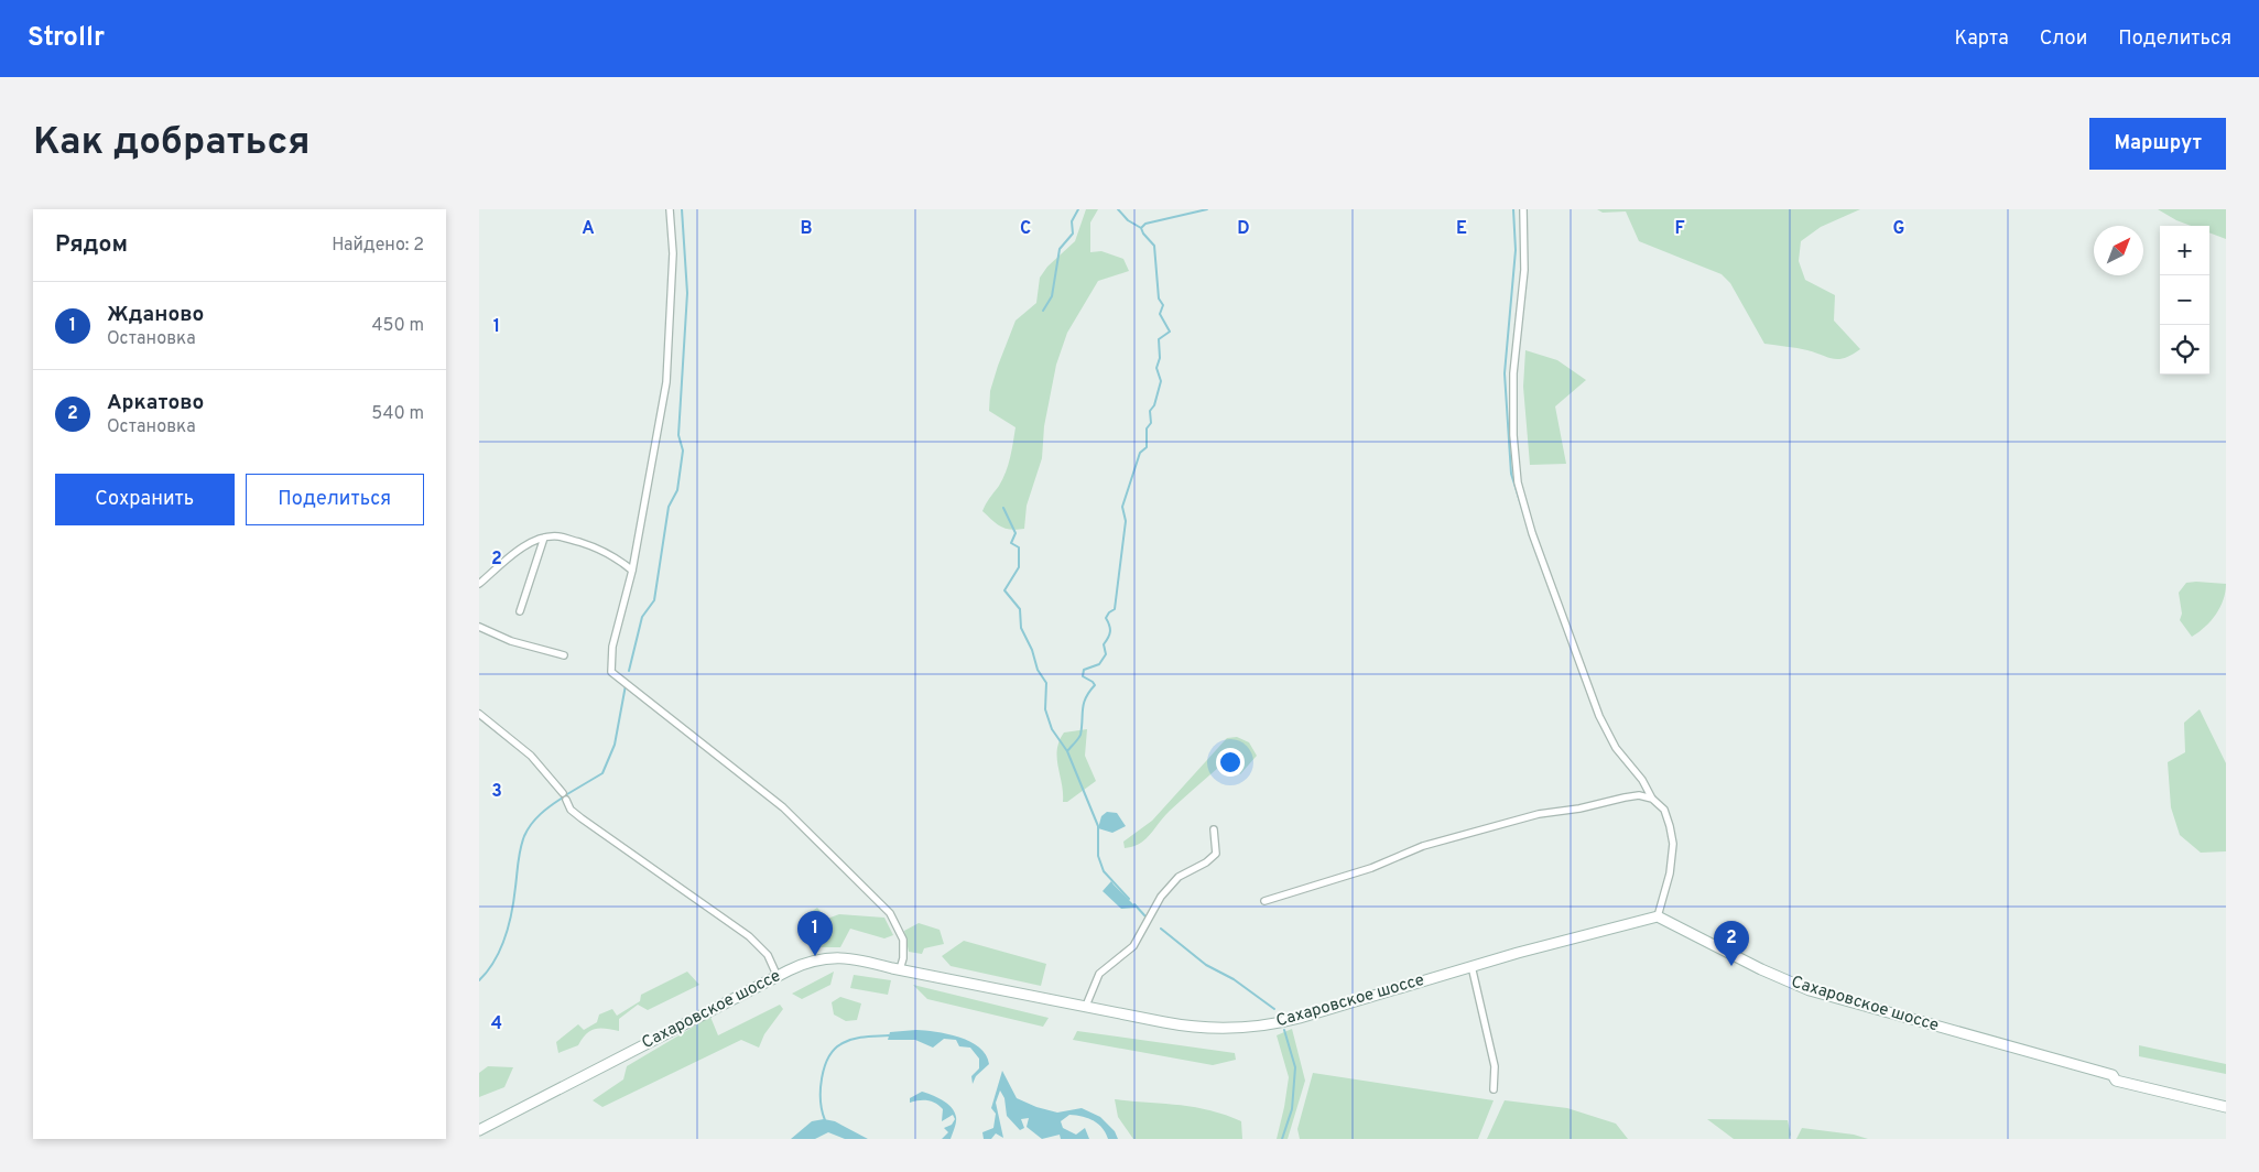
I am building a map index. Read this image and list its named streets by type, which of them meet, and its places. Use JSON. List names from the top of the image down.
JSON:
{
  "streets": {
    "main road": ["Сахаровское шоссе"]
  },
  "north": "top right",
  "page": {
    "header": "Strollr",
    "nav": ["Карта", "Слои", "Поделиться"],
    "buttons": [
      "Маршрут",
      ["Сохранить", "Поделиться"]
    ],
    "title": "Как добраться",
    "heading": ["Рядом", "Найдено: 2"],
    "map_buttons": ["+", "−"],
    "list": [
      {
        "mark": "1",
        "name": "Жданово",
        "note": "Остановка",
        "value": "450 m"
      },
      {
        "mark": "2",
        "name": "Аркатово",
        "note": "Остановка",
        "value": "540 m"
      }
    ],
    "pins": ["1", "2"]
  },
  "grid": {
    "columns": [
      "A",
      "B",
      "C",
      "D",
      "E",
      "F",
      "G"
    ],
    "rows": [
      "1",
      "2",
      "3",
      "4"
    ]
  }
}
